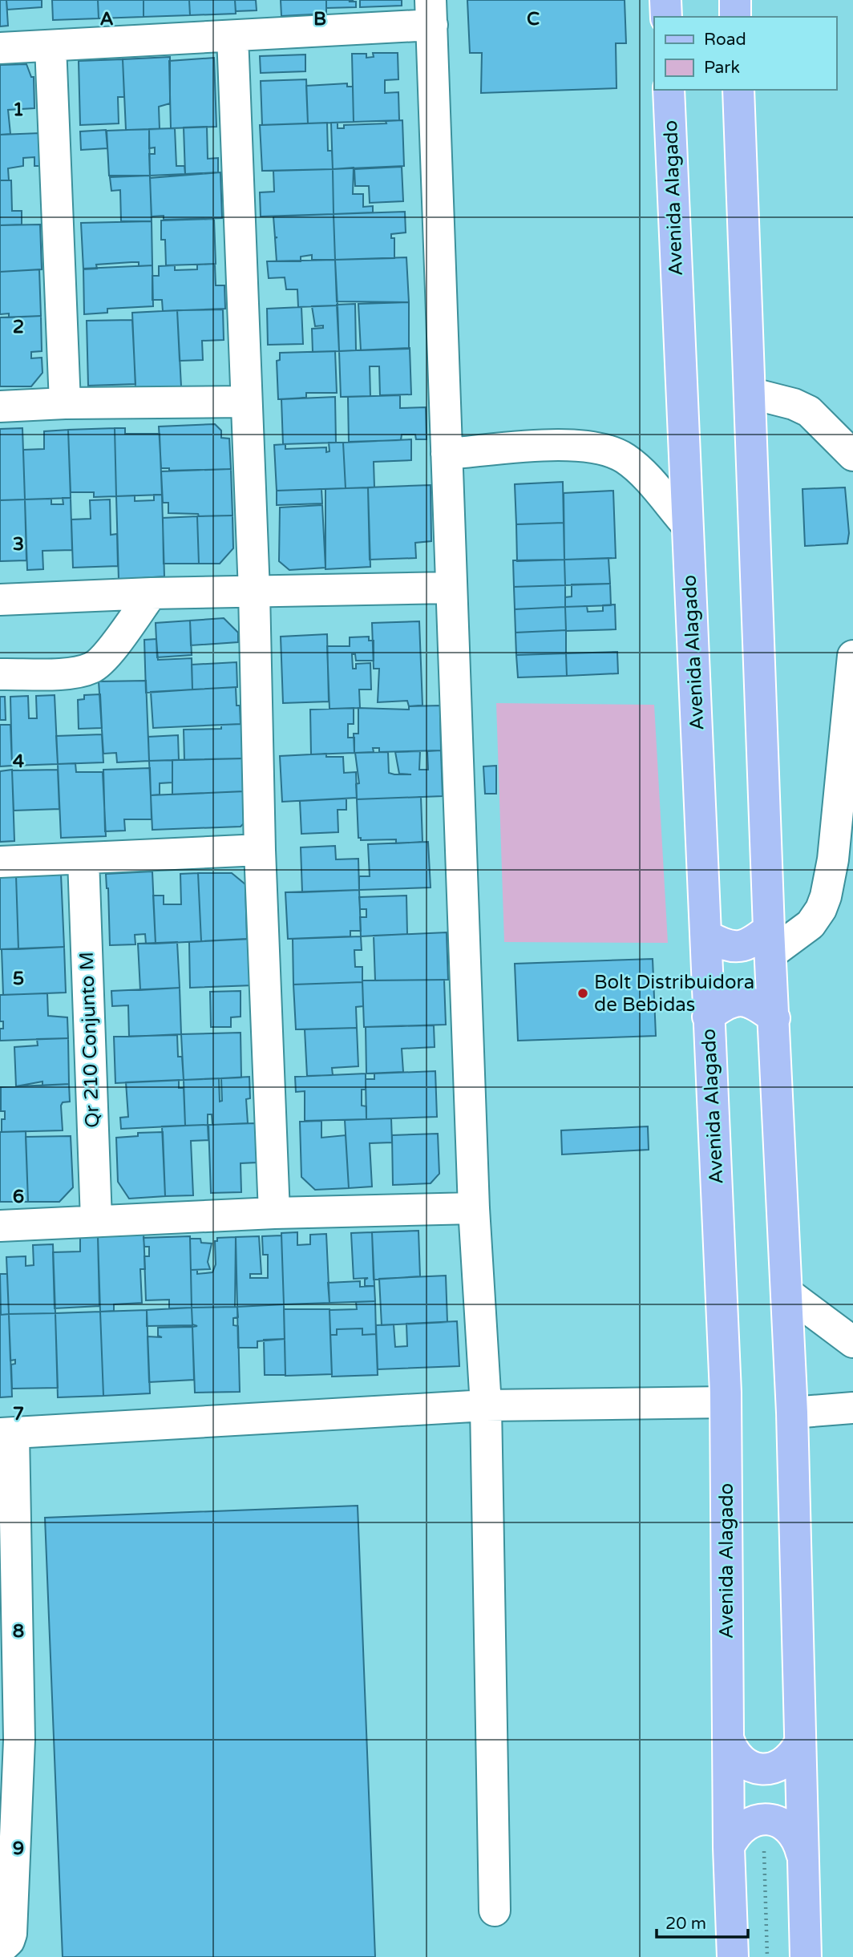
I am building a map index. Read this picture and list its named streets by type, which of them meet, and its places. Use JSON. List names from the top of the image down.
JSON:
{
  "streets": {
    "main road": ["Avenida Alagado"],
    "street": ["Qr 210 Conjunto M"]
  },
  "places": ["Bolt Distribuidora de Bebidas"],
  "legend": ["Road", "Park"],
  "scale_bar": "20 m",
  "grid": {
    "columns": ["A", "B", "C"],
    "rows": [
      "1",
      "2",
      "3",
      "4",
      "5",
      "6",
      "7",
      "8",
      "9"
    ]
  }
}
